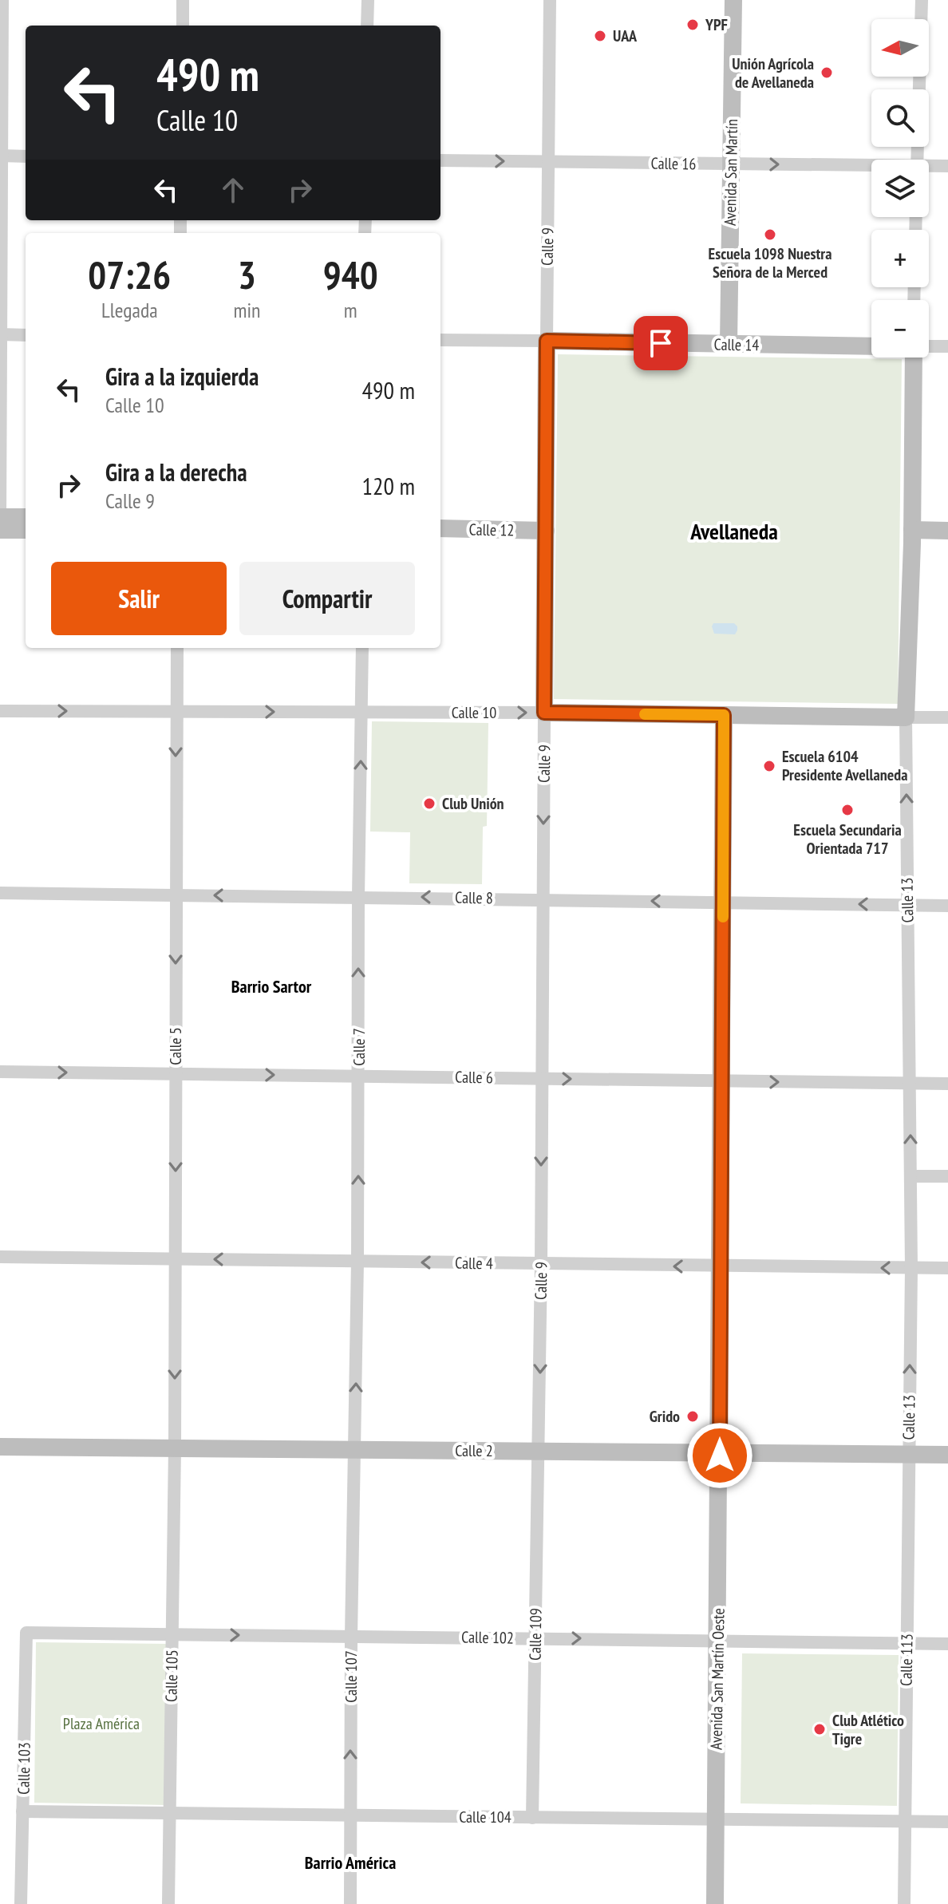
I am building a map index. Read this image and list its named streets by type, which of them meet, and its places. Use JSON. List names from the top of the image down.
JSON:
{
  "streets": {
    "street": [
      "Calle 16",
      "Avenida San Martín",
      "Calle 9",
      "Calle 14",
      "Calle 12",
      "Calle 10",
      "Calle 8",
      "Calle 13",
      "Calle 5",
      "Calle 7",
      "Calle 6",
      "Calle 4",
      "Calle 2",
      "Calle 109",
      "Calle 102",
      "Calle 113",
      "Calle 105",
      "Calle 107",
      "Avenida San Martín Oeste",
      "Calle 103",
      "Calle 104"
    ]
  },
  "crossings": [
    ["Calle 16", "Avenida San Martín"],
    ["Calle 16", "Calle 9"],
    ["Avenida San Martín", "Calle 14"],
    ["Calle 9", "Calle 14"],
    ["Calle 9", "Calle 12"],
    ["Calle 9", "Calle 10"],
    ["Calle 9", "Calle 8"],
    ["Calle 9", "Calle 6"],
    ["Calle 9", "Calle 4"],
    ["Calle 9", "Calle 2"],
    ["Calle 9", "Calle 109"],
    ["Calle 10", "Calle 13"],
    ["Calle 10", "Calle 5"],
    ["Calle 10", "Calle 7"],
    ["Calle 8", "Calle 13"],
    ["Calle 8", "Calle 5"],
    ["Calle 8", "Calle 7"],
    ["Calle 13", "Calle 6"],
    ["Calle 13", "Calle 4"],
    ["Calle 13", "Calle 2"],
    ["Calle 13", "Calle 113"],
    ["Calle 5", "Calle 6"],
    ["Calle 5", "Calle 4"],
    ["Calle 5", "Calle 2"],
    ["Calle 5", "Calle 105"],
    ["Calle 7", "Calle 6"],
    ["Calle 7", "Calle 4"],
    ["Calle 7", "Calle 2"],
    ["Calle 7", "Calle 107"],
    ["Calle 2", "Calle 109"],
    ["Calle 2", "Calle 113"],
    ["Calle 2", "Calle 105"],
    ["Calle 2", "Calle 107"],
    ["Calle 2", "Avenida San Martín Oeste"],
    ["Calle 109", "Calle 102"],
    ["Calle 109", "Calle 104"],
    ["Calle 102", "Calle 113"],
    ["Calle 102", "Calle 105"],
    ["Calle 102", "Calle 107"],
    ["Calle 102", "Avenida San Martín Oeste"],
    ["Calle 102", "Calle 103"],
    ["Calle 113", "Calle 104"],
    ["Calle 105", "Calle 104"],
    ["Calle 107", "Calle 104"],
    ["Avenida San Martín Oeste", "Calle 104"],
    ["Calle 103", "Calle 104"]
  ],
  "one_way": [
    "Calle 16",
    "Calle 9",
    "Calle 10",
    "Calle 8",
    "Calle 13",
    "Calle 5",
    "Calle 7",
    "Calle 6",
    "Calle 4",
    "Calle 102",
    "Calle 107"
  ],
  "districts": ["Avellaneda", "Barrio Sartor", "Barrio América"],
  "parks": ["Plaza América"],
  "places": [
    "YPF",
    "UAA",
    "Unión Agrícola de Avellaneda",
    "Escuela 1098 Nuestra Señora de la Merced",
    "Escuela 6104 Presidente Avellaneda",
    "Club Unión",
    "Escuela Secundaria Orientada 717",
    "Grido",
    "Club Atlético Tigre"
  ],
  "north": "left",
  "page": {
    "map_buttons": ["+", "−"],
    "turn": ["490 m", "Calle 10"],
    "eta": [
      "07:26",
      "Llegada",
      "3",
      "min",
      "940",
      "m"
    ],
    "list": [
      {
        "name": "Gira a la izquierda",
        "note": "Calle 10",
        "value": "490 m"
      },
      {
        "name": "Gira a la derecha",
        "note": "Calle 9",
        "value": "120 m"
      }
    ],
    "buttons": ["Salir", "Compartir"]
  }
}
